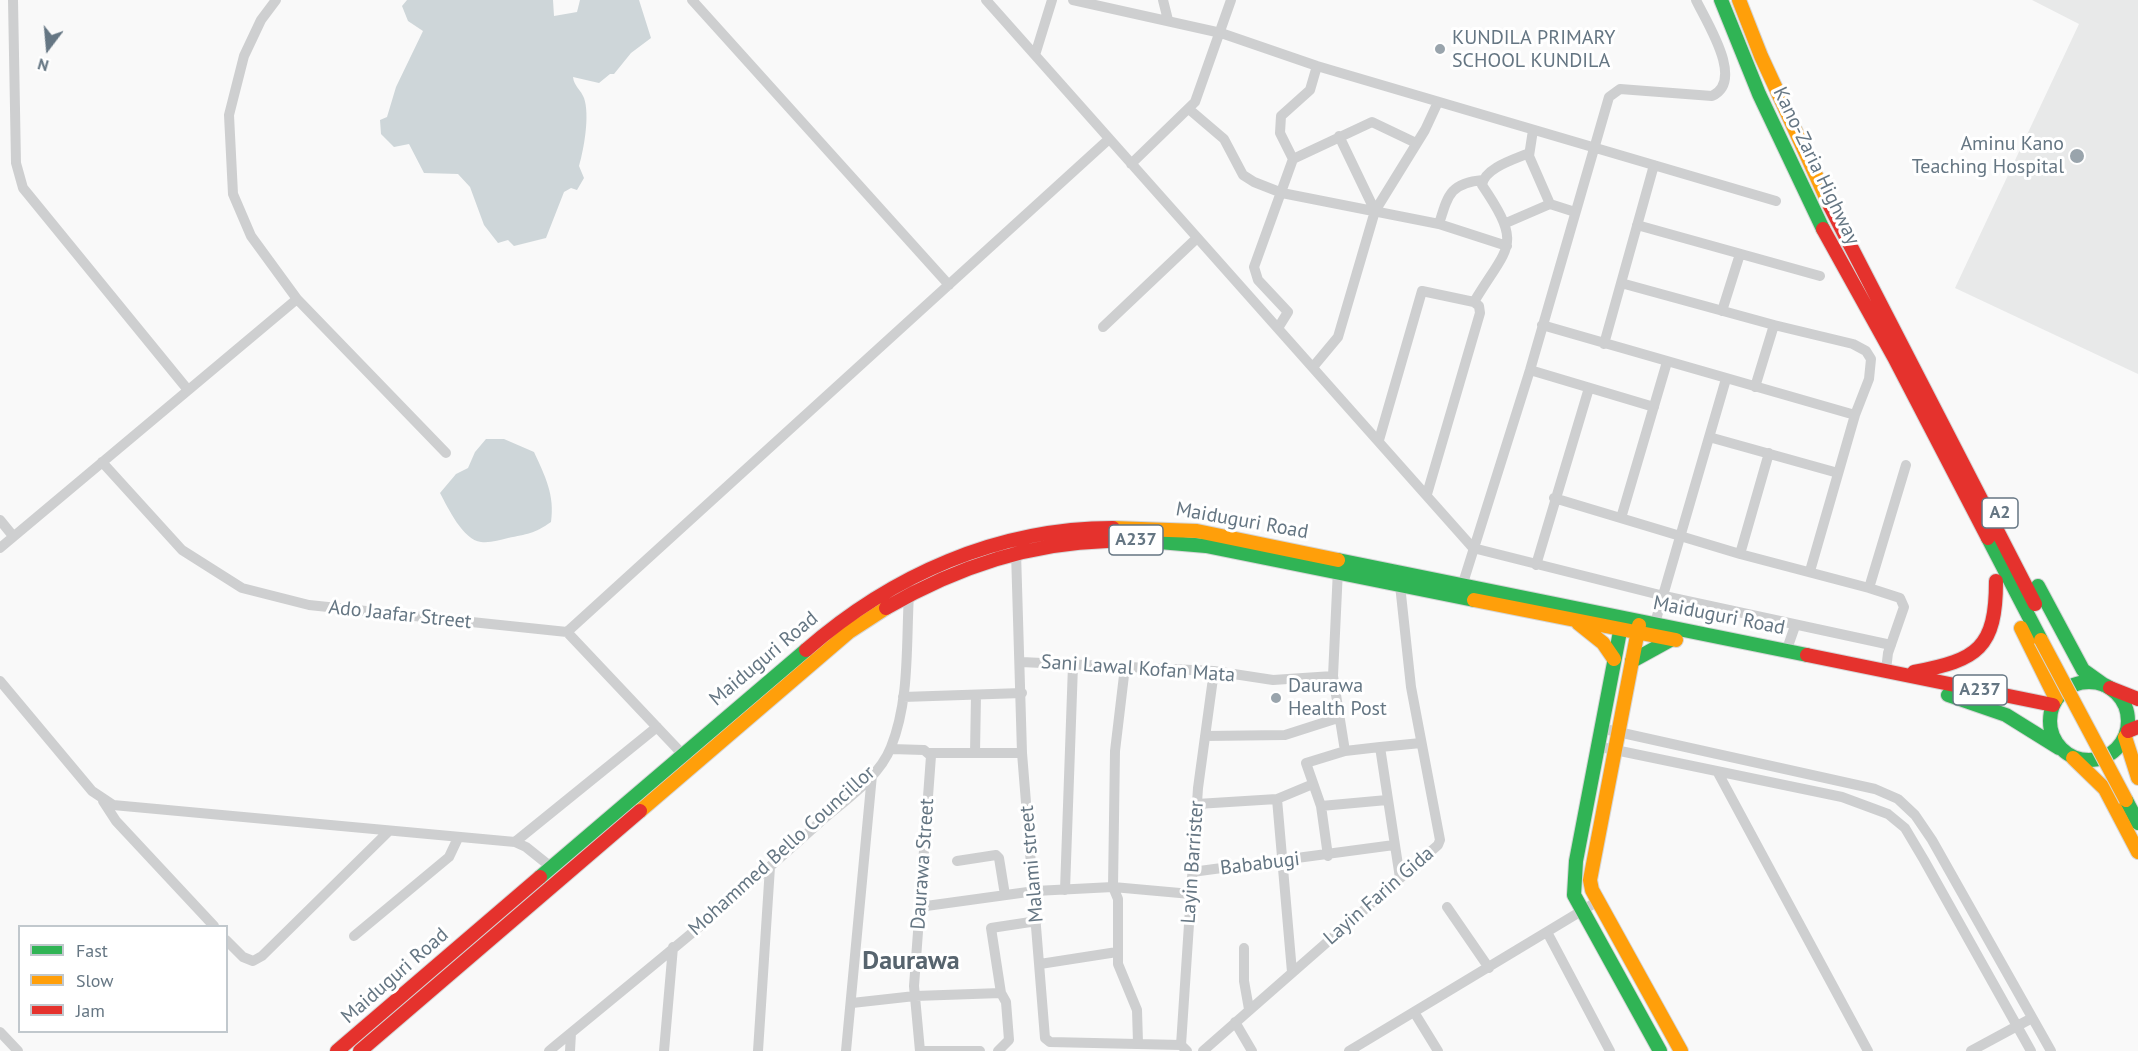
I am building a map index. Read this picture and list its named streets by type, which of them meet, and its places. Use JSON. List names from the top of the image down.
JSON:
{
  "streets": {
    "main road": [
      "Kano-Zaria Highway",
      "A2",
      "Maiduguri Road",
      "A237"
    ],
    "street": [
      "Ado Jaafar Street",
      "Sani Lawal Kofan Mata",
      "Mohammed Bello Councillor",
      "Layin Barrister",
      "Daurawa Street",
      "Malami street",
      "Bababugi",
      "Layin Farin Gida"
    ]
  },
  "crossings": [
    ["Kano-Zaria Highway", "A2"],
    ["Kano-Zaria Highway", "Maiduguri Road"],
    ["Maiduguri Road", "Mohammed Bello Councillor"],
    ["Maiduguri Road", "Malami street"],
    ["Maiduguri Road", "Layin Farin Gida"],
    ["Sani Lawal Kofan Mata", "Layin Barrister"],
    ["Sani Lawal Kofan Mata", "Malami street"],
    ["Layin Barrister", "Malami street"],
    ["Layin Barrister", "Bababugi"]
  ],
  "districts": ["Daurawa"],
  "places": ["KUNDILA PRIMARY SCHOOL KUNDILA", "Aminu Kano Teaching Hospital", "Daurawa Health Post"],
  "legend": ["Fast", "Slow", "Jam"],
  "north": "bottom"
}
